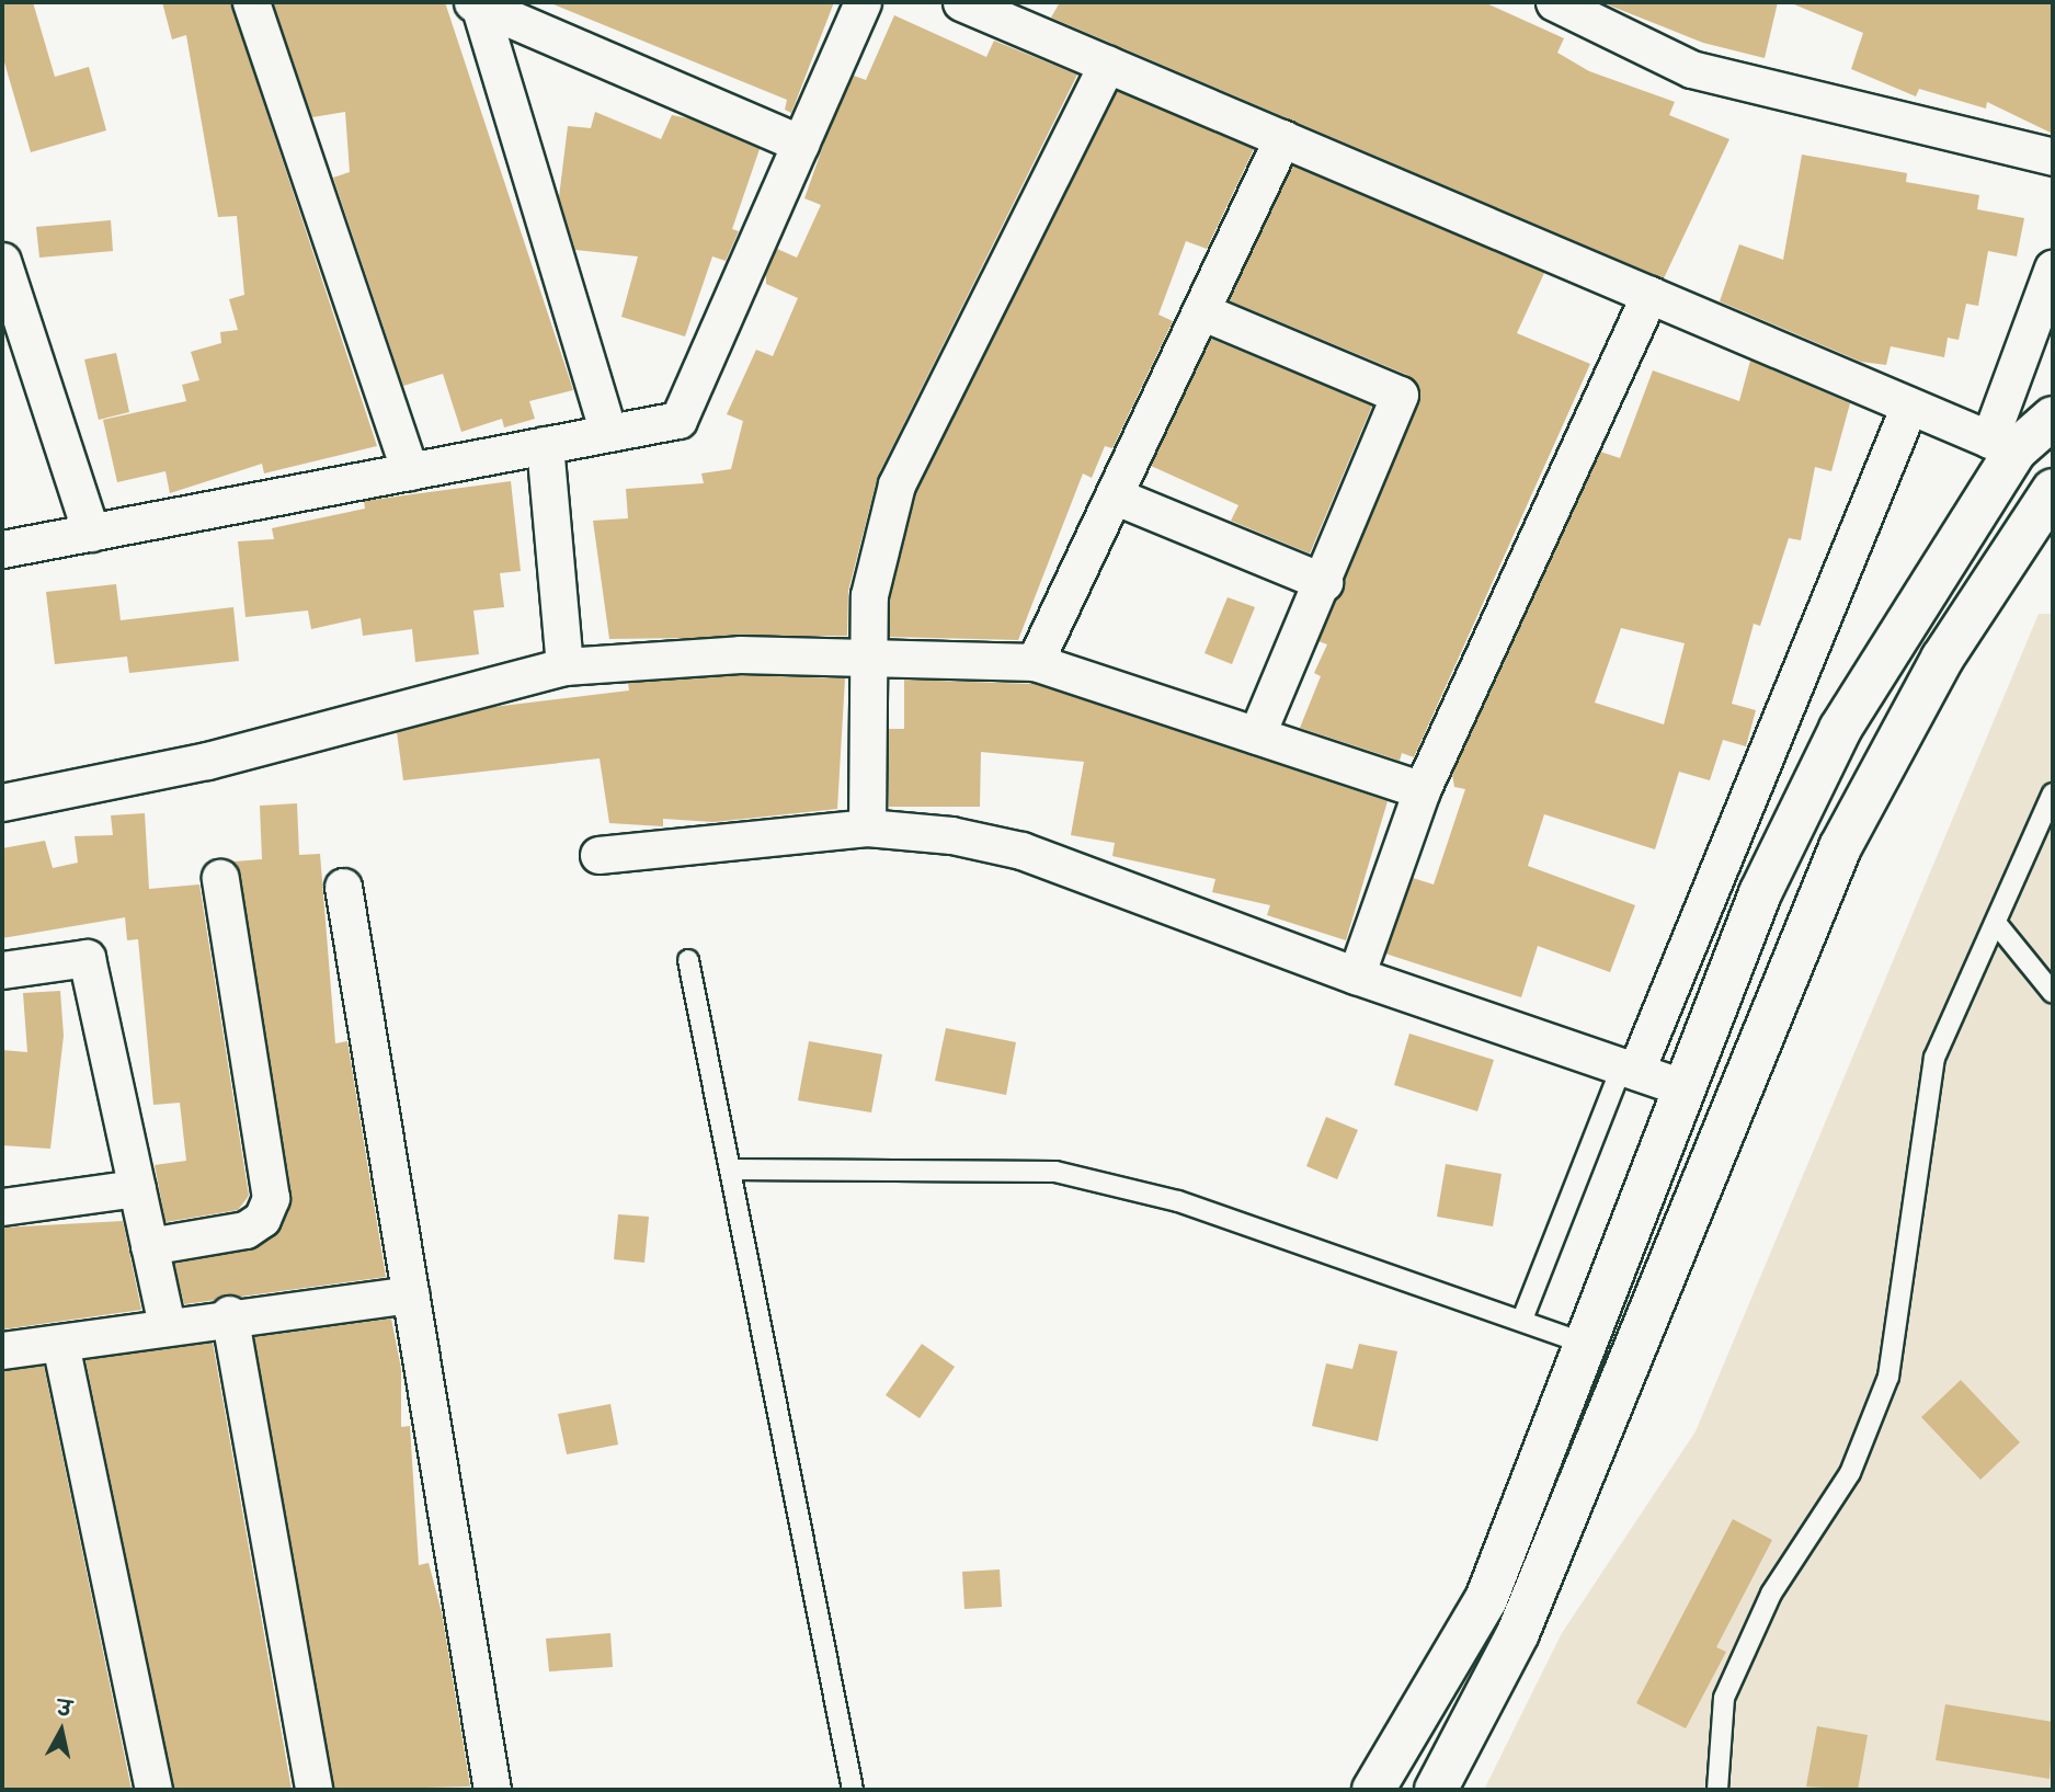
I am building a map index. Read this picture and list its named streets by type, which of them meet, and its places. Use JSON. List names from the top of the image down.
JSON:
{
  "north": "top"
}
